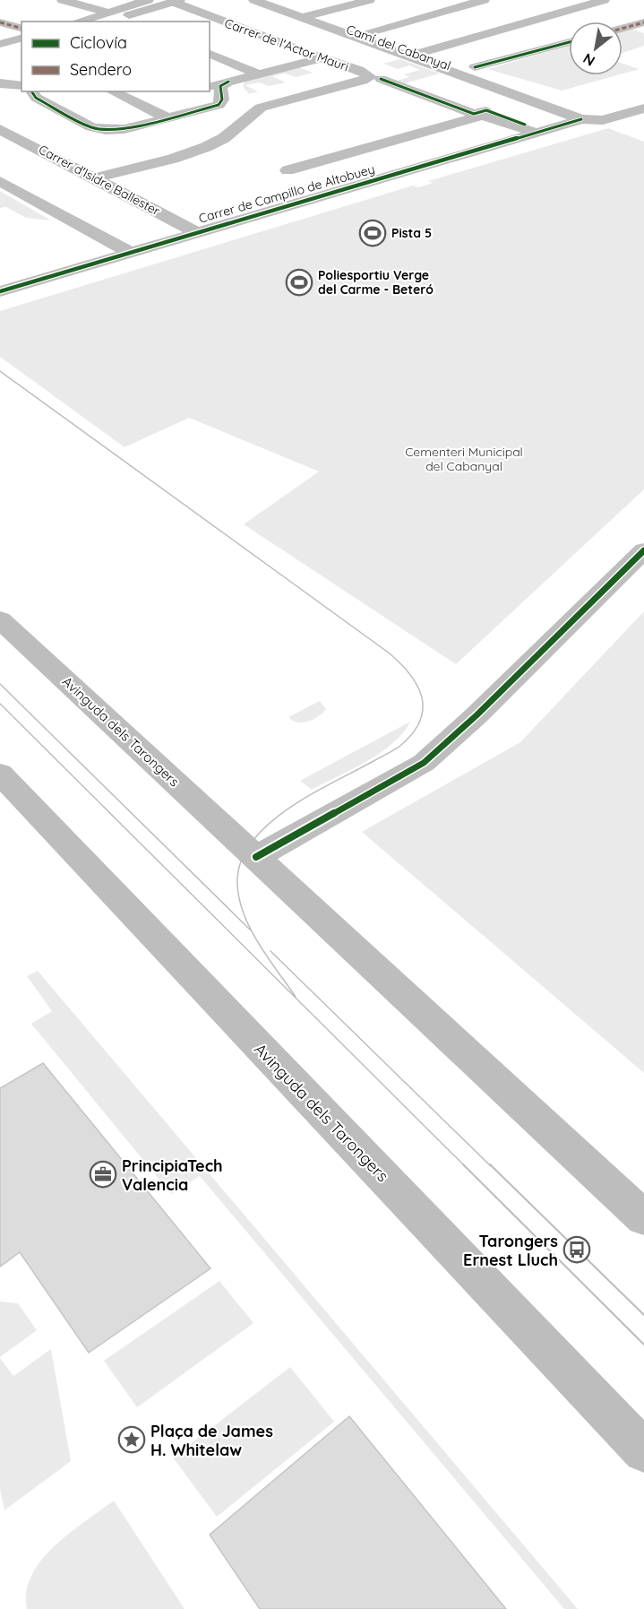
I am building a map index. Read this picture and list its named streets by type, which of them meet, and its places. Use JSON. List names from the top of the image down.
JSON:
{
  "streets": {
    "main road": ["Avinguda dels Tarongers"],
    "street": [
      "Carrer de l'Actor Mauri",
      "Camí del Cabanyal",
      "Carrer d'Isidre Ballester",
      "Carrer de Campillo de Altobuey"
    ]
  },
  "crossings": [
    ["Carrer de l'Actor Mauri", "Carrer de Campillo de Altobuey"],
    ["Camí del Cabanyal", "Carrer de Campillo de Altobuey"],
    ["Carrer d'Isidre Ballester", "Carrer de Campillo de Altobuey"]
  ],
  "parks": ["Cementeri Municipal del Cabanyal"],
  "places": {
    "sports": ["Pista 5", "Poliesportiu Verge del Carme - Beteró"],
    "office": ["PrincipiaTech Valencia"],
    "bus stop": ["Tarongers Ernest Lluch"],
    "place": ["Plaça de James H. Whitelaw"]
  },
  "legend": ["Ciclovía", "Sendero"],
  "north": "bottom left"
}
